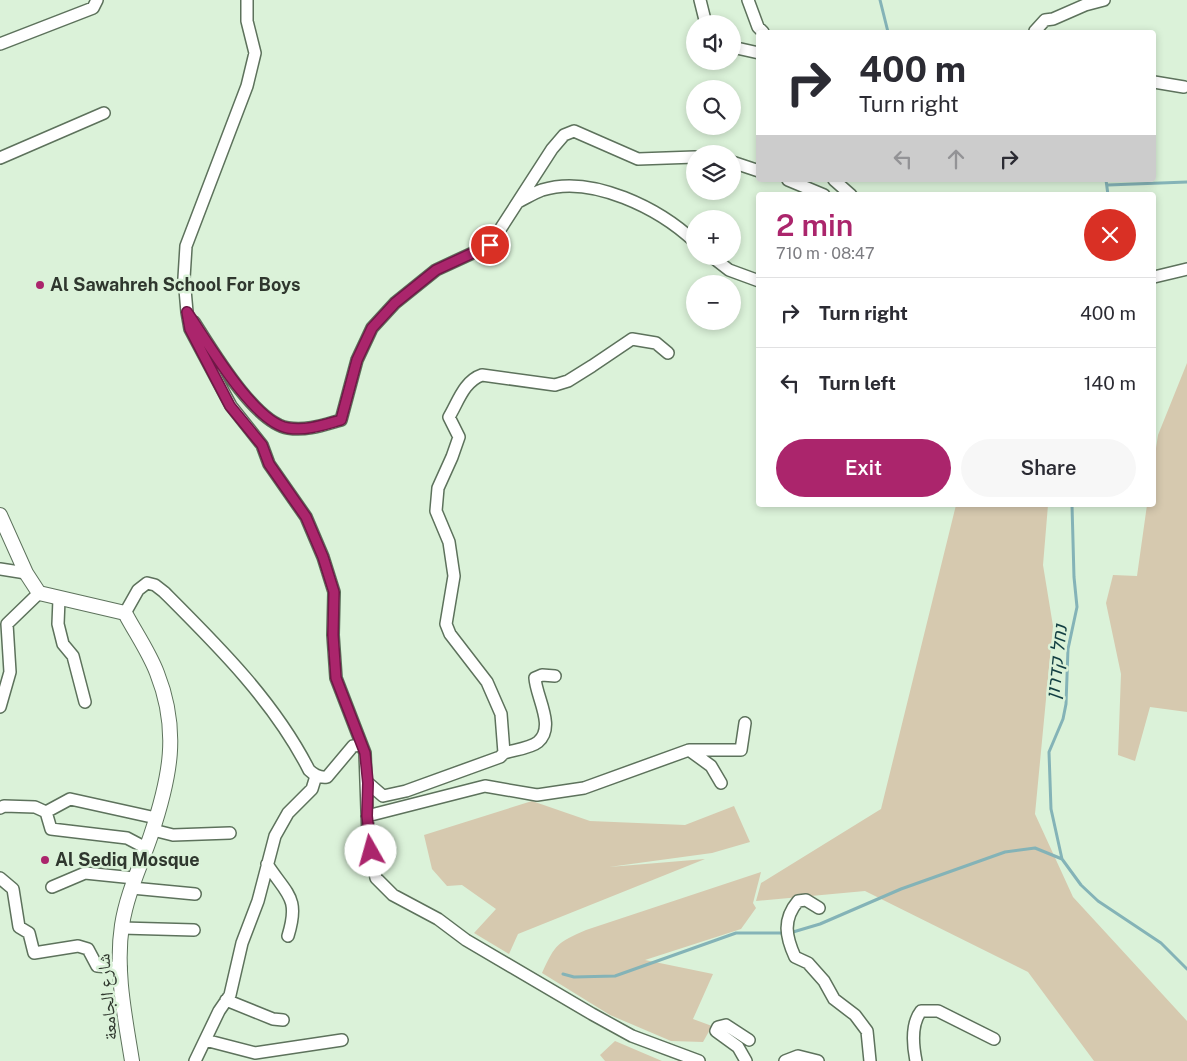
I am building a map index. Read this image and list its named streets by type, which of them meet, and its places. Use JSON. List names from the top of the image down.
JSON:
{
  "streets": {
    "main road": ["شارع الجامعة"]
  },
  "water": ["נחל קדרון"],
  "places": ["Al Sawahreh School For Boys", "Al Sediq Mosque"],
  "page": {
    "map_buttons": ["+", "−"],
    "turn": ["400 m", "Turn right"],
    "heading": ["2 min", "710 m · 08:47"],
    "list": [
      {
        "name": "Turn right",
        "value": "400 m"
      },
      {
        "name": "Turn left",
        "value": "140 m"
      }
    ],
    "buttons": ["Exit", "Share"]
  }
}
